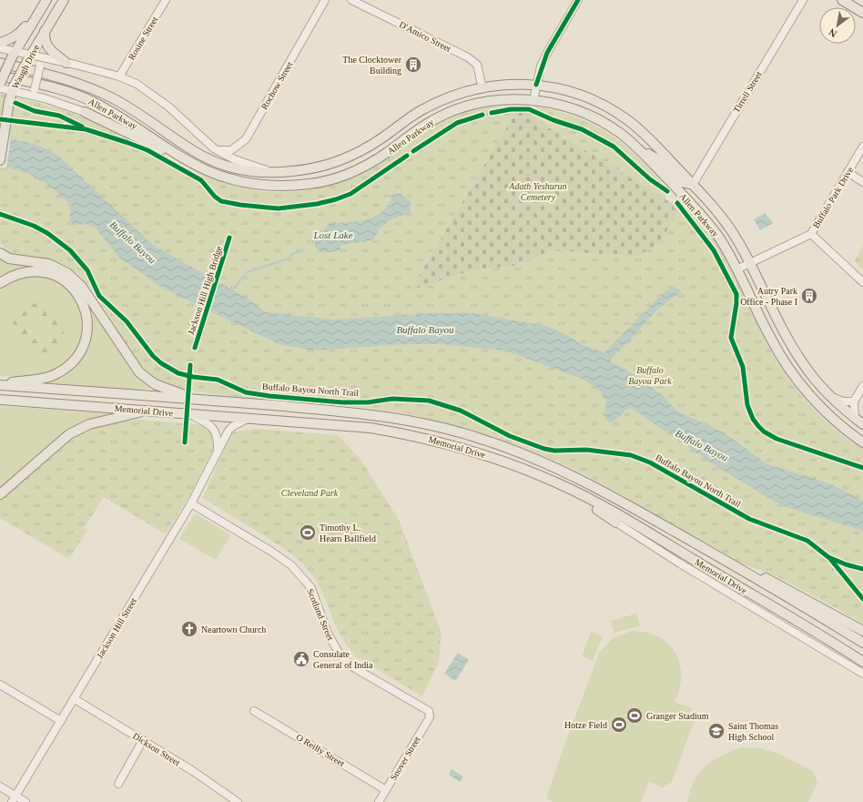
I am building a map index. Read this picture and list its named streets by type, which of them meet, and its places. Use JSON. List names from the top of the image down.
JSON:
{
  "streets": {
    "main road": ["Waugh Drive", "Allen Parkway", "Memorial Drive"],
    "street": [
      "D'Amico Street",
      "Rosine Street",
      "Rochow Street",
      "Tirrell Street",
      "Buffalo Park Drive",
      "Scotland Street",
      "Jackson Hill Street",
      "Dickson Street",
      "O Reilly Street",
      "Snover Street"
    ],
    "cycle path": ["Jackson Hill High Bridge", "Buffalo Bayou North Trail"]
  },
  "crossings": [
    ["D'Amico Street", "Allen Parkway"],
    ["Tirrell Street", "Allen Parkway"],
    ["Allen Parkway", "Buffalo Park Drive"],
    ["Memorial Drive", "Jackson Hill Street"],
    ["Scotland Street", "Jackson Hill Street"],
    ["Scotland Street", "Snover Street"],
    ["Jackson Hill Street", "Dickson Street"],
    ["O Reilly Street", "Snover Street"]
  ],
  "water": ["Lost Lake", "Buffalo Bayou"],
  "parks": ["Adath Yeshurun Cemetery", "Buffalo Bayou Park", "Cleveland Park"],
  "places": {
    "building": ["The Clocktower Building", "Autry Park Office - Phase I"],
    "sports": ["Timothy L. Hearn Ballfield", "Granger Stadium", "Hotze Field"],
    "church": ["Neartown Church"],
    "public building": ["Consulate General of India"],
    "school or university": ["Saint Thomas High School"]
  },
  "north": "bottom left"
}
